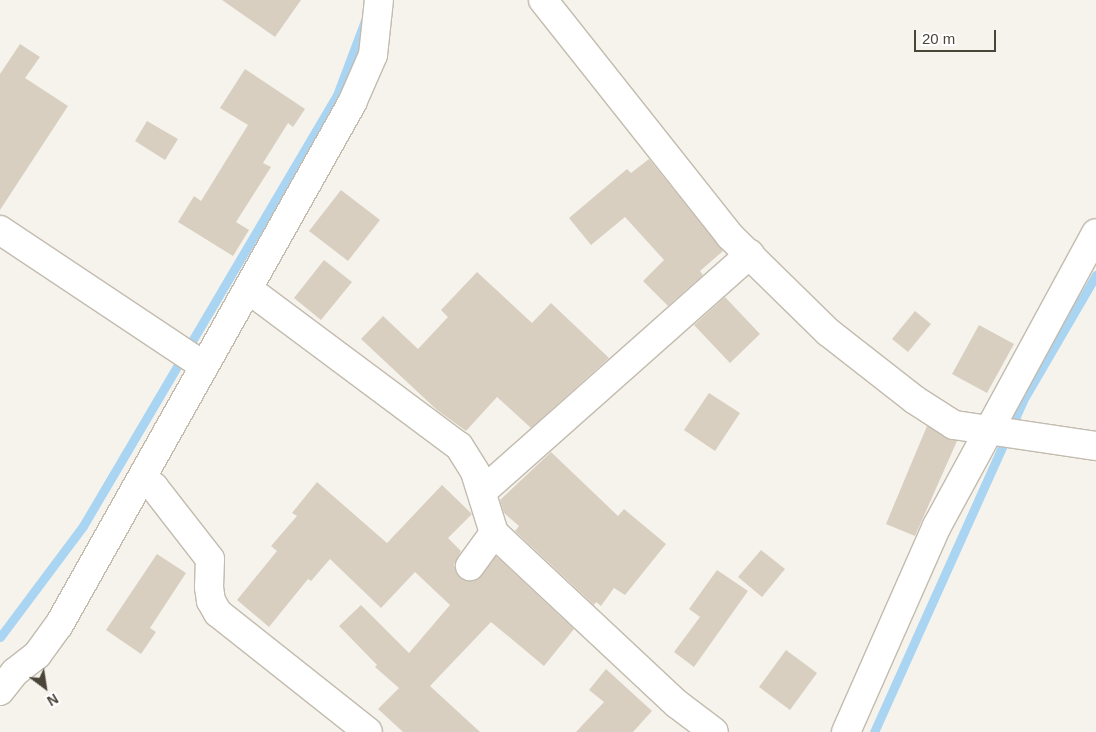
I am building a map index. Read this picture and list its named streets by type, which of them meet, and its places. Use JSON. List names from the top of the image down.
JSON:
{
  "scale_bar": "20 m",
  "north": "bottom right"
}
